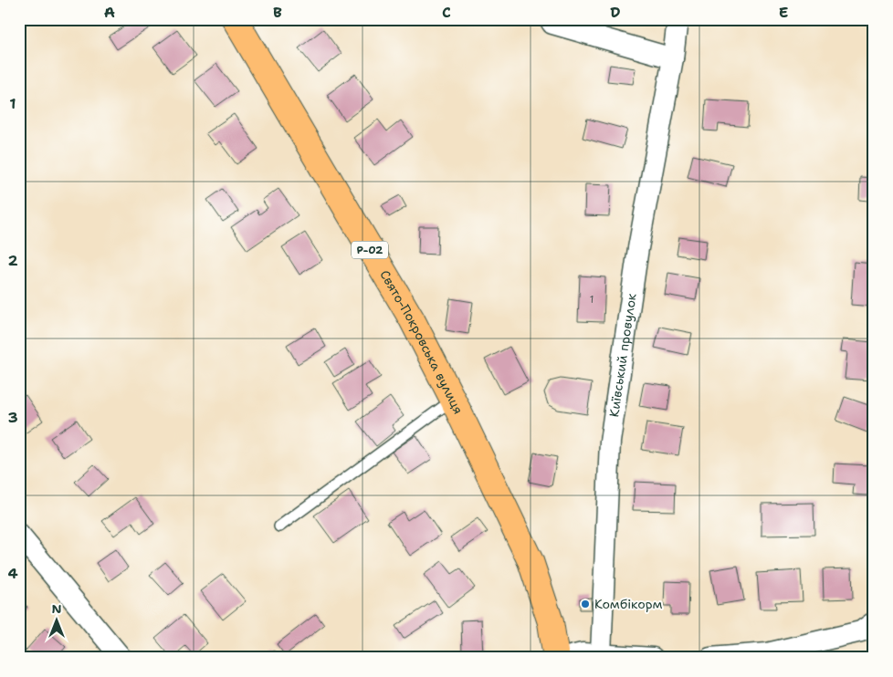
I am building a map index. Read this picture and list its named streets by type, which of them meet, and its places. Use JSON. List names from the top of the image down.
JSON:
{
  "streets": {
    "main road": ["Р-02", "Свято-Покровська вулиця"],
    "street": ["Київський провулок"]
  },
  "places": ["Комбікорм"],
  "house_numbers": ["1"],
  "north": "top",
  "grid": {
    "columns": [
      "A",
      "B",
      "C",
      "D",
      "E"
    ],
    "rows": [
      "1",
      "2",
      "3",
      "4"
    ]
  }
}
